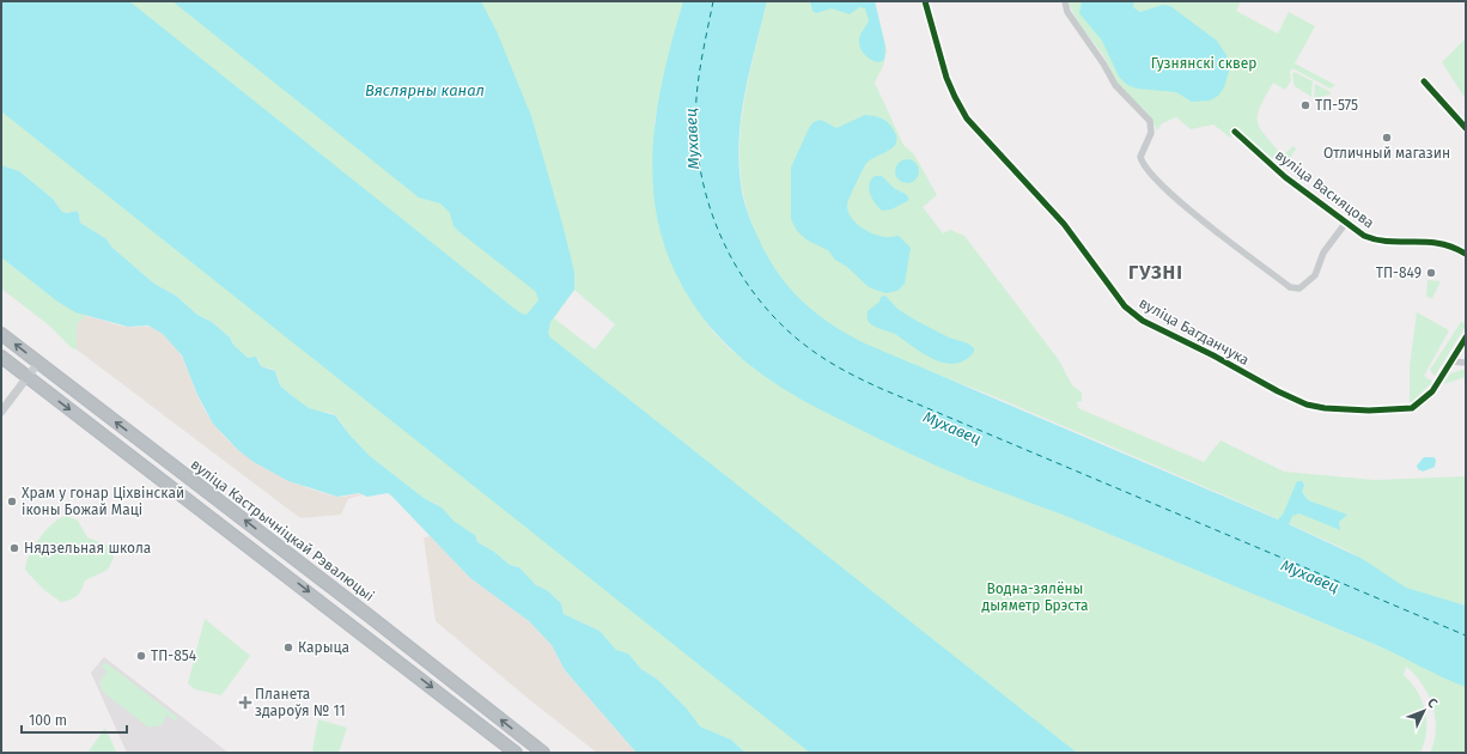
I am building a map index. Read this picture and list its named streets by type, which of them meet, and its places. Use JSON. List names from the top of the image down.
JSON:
{
  "streets": {
    "highway": ["вуліца Кастрычніцкай Рэвалюцыі"],
    "street": ["вуліца Васняцова", "вуліца Багданчука"]
  },
  "districts": ["ГУЗНІ"],
  "water": ["Вяслярны канал", "Мухавец"],
  "parks": ["Гузнянскі сквер", "Водна-зялёны дыяметр Брэста"],
  "places": {
    "other": [
      "ТП-575",
      "Отличный магазин",
      "ТП-849",
      "Храм у гонар Ціхвінскай іконы Божай Маці",
      "Нядзельная школа",
      "Карыца",
      "ТП-854"
    ],
    "health": ["Планета здароўя № 11"]
  },
  "scale_bar": "100 m",
  "north": "top right"
}
